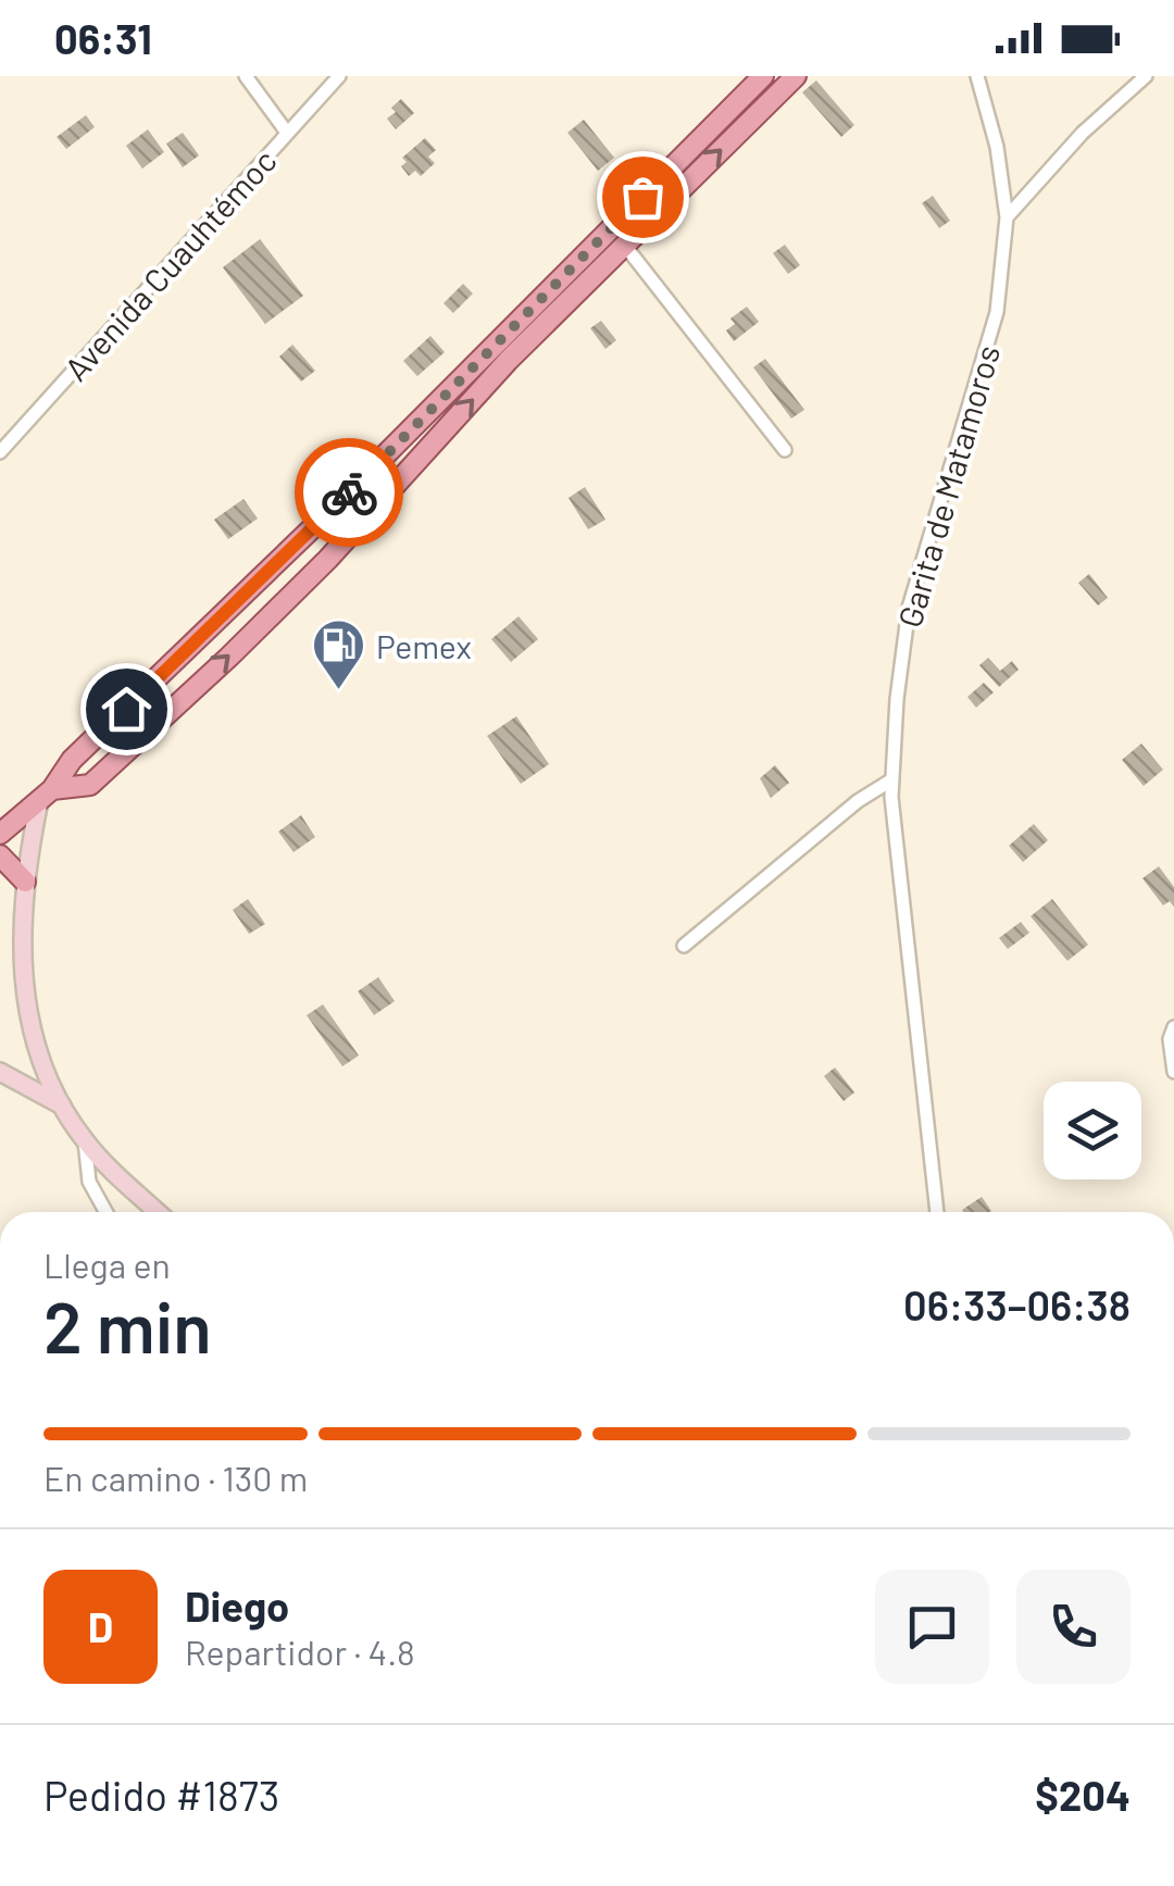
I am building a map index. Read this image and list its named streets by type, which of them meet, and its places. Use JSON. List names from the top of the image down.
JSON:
{
  "streets": {
    "street": ["Avenida Cuauhtémoc", "Garita de Matamoros"]
  },
  "places": {
    "fuel station": ["Pemex"]
  },
  "page": {
    "status": "06:31",
    "heading": ["2 min", "Llega en", "06:33–06:38"],
    "panel": [
      "Diego",
      "Repartidor · 4.8",
      "Pedido #1873",
      "$204"
    ],
    "bar": "En camino · 130 m",
    "round": "D"
  }
}
